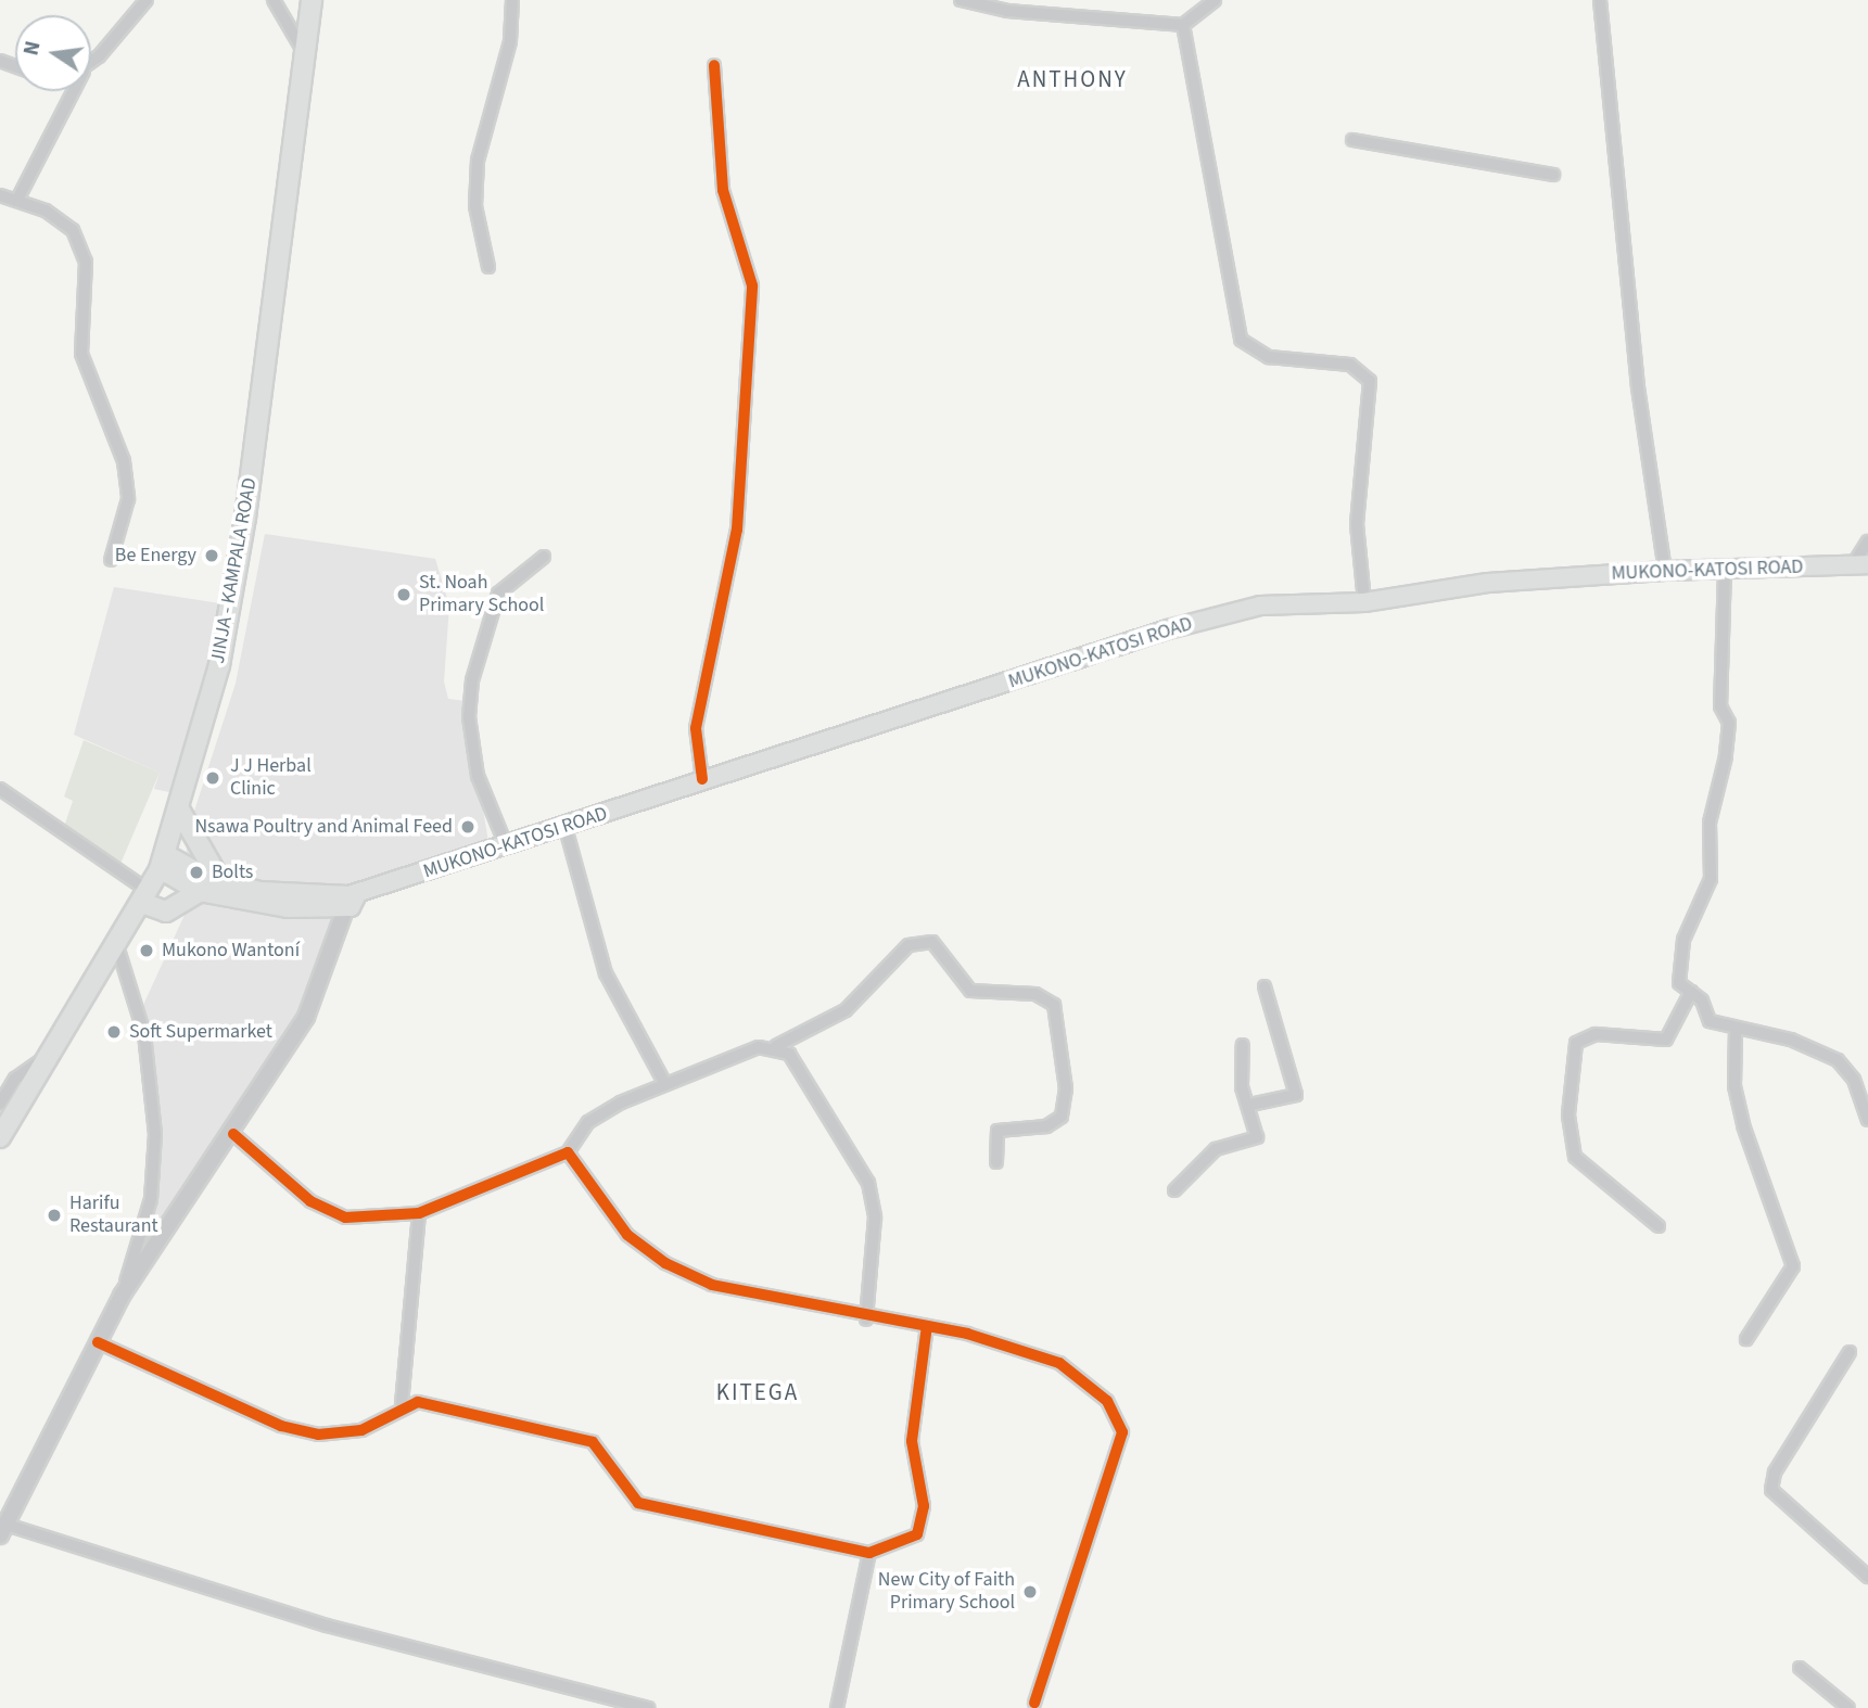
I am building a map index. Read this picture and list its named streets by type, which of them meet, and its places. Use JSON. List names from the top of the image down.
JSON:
{
  "streets": {
    "highway": ["JINJA - KAMPALA ROAD"],
    "main road": ["MUKONO-KATOSI ROAD"]
  },
  "districts": ["ANTHONY", "KITEGA"],
  "places": [
    "Be Energy",
    "St. Noah Primary School",
    "J J Herbal Clinic",
    "Nsawa Poultry and Animal Feed",
    "Bolts",
    "Mukono Wantoní",
    "Soft Supermarket",
    "Harifu Restaurant",
    "New City of Faith Primary School"
  ],
  "north": "left"
}
